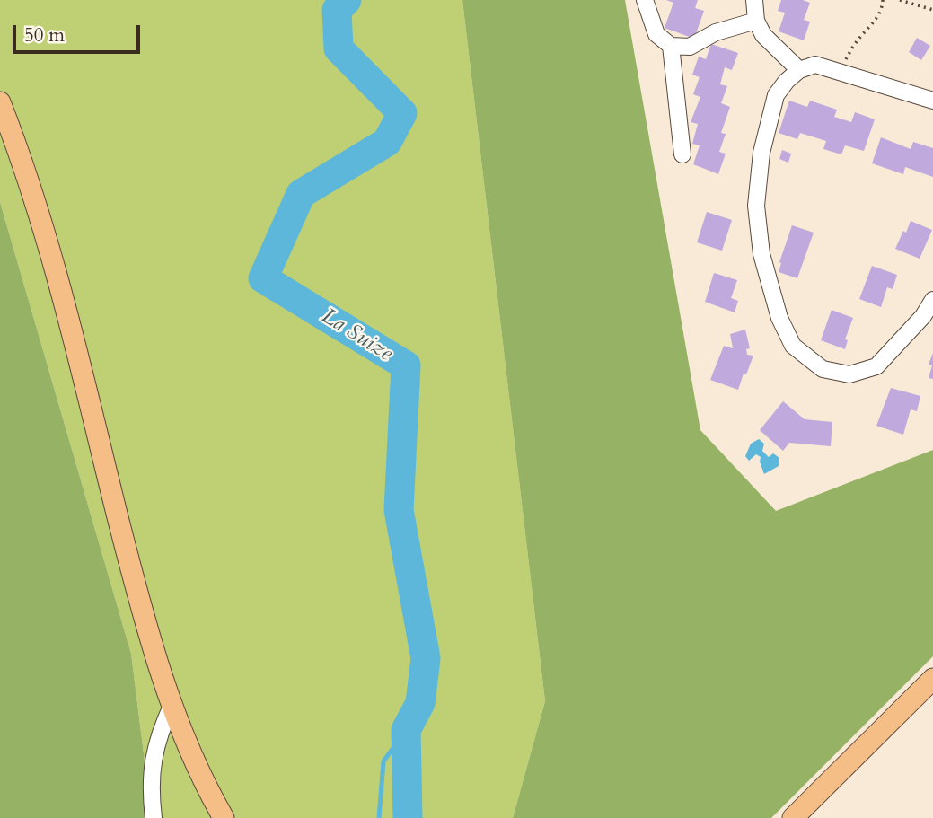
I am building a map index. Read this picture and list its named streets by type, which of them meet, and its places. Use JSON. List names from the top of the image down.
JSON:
{
  "water": ["La Suize"],
  "scale_bar": "50 m"
}
